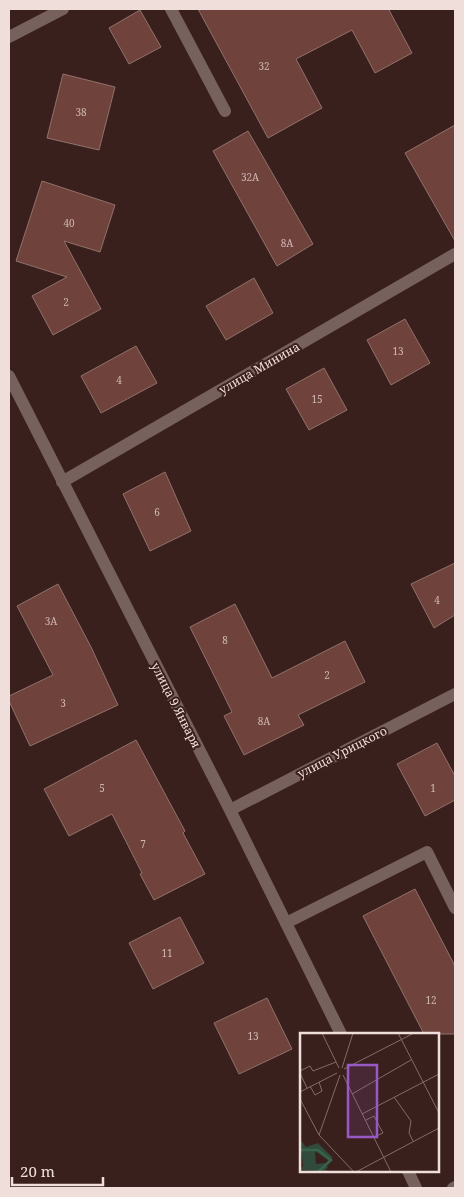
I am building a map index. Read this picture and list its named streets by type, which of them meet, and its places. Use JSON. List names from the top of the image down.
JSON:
{
  "streets": {
    "street": ["улица Минина", "улица 9 Января", "улица Урицкого"]
  },
  "crossings": [
    ["улица Минина", "улица 9 Января"],
    ["улица 9 Января", "улица Урицкого"]
  ],
  "house_numbers": [
    "32",
    "38",
    "32А",
    "40",
    "8А",
    "2",
    "13",
    "4",
    "15",
    "6",
    "4",
    "3А",
    "8",
    "2",
    "3",
    "8А",
    "5",
    "1",
    "7",
    "11",
    "12",
    "13"
  ],
  "scale_bar": "20 m"
}
